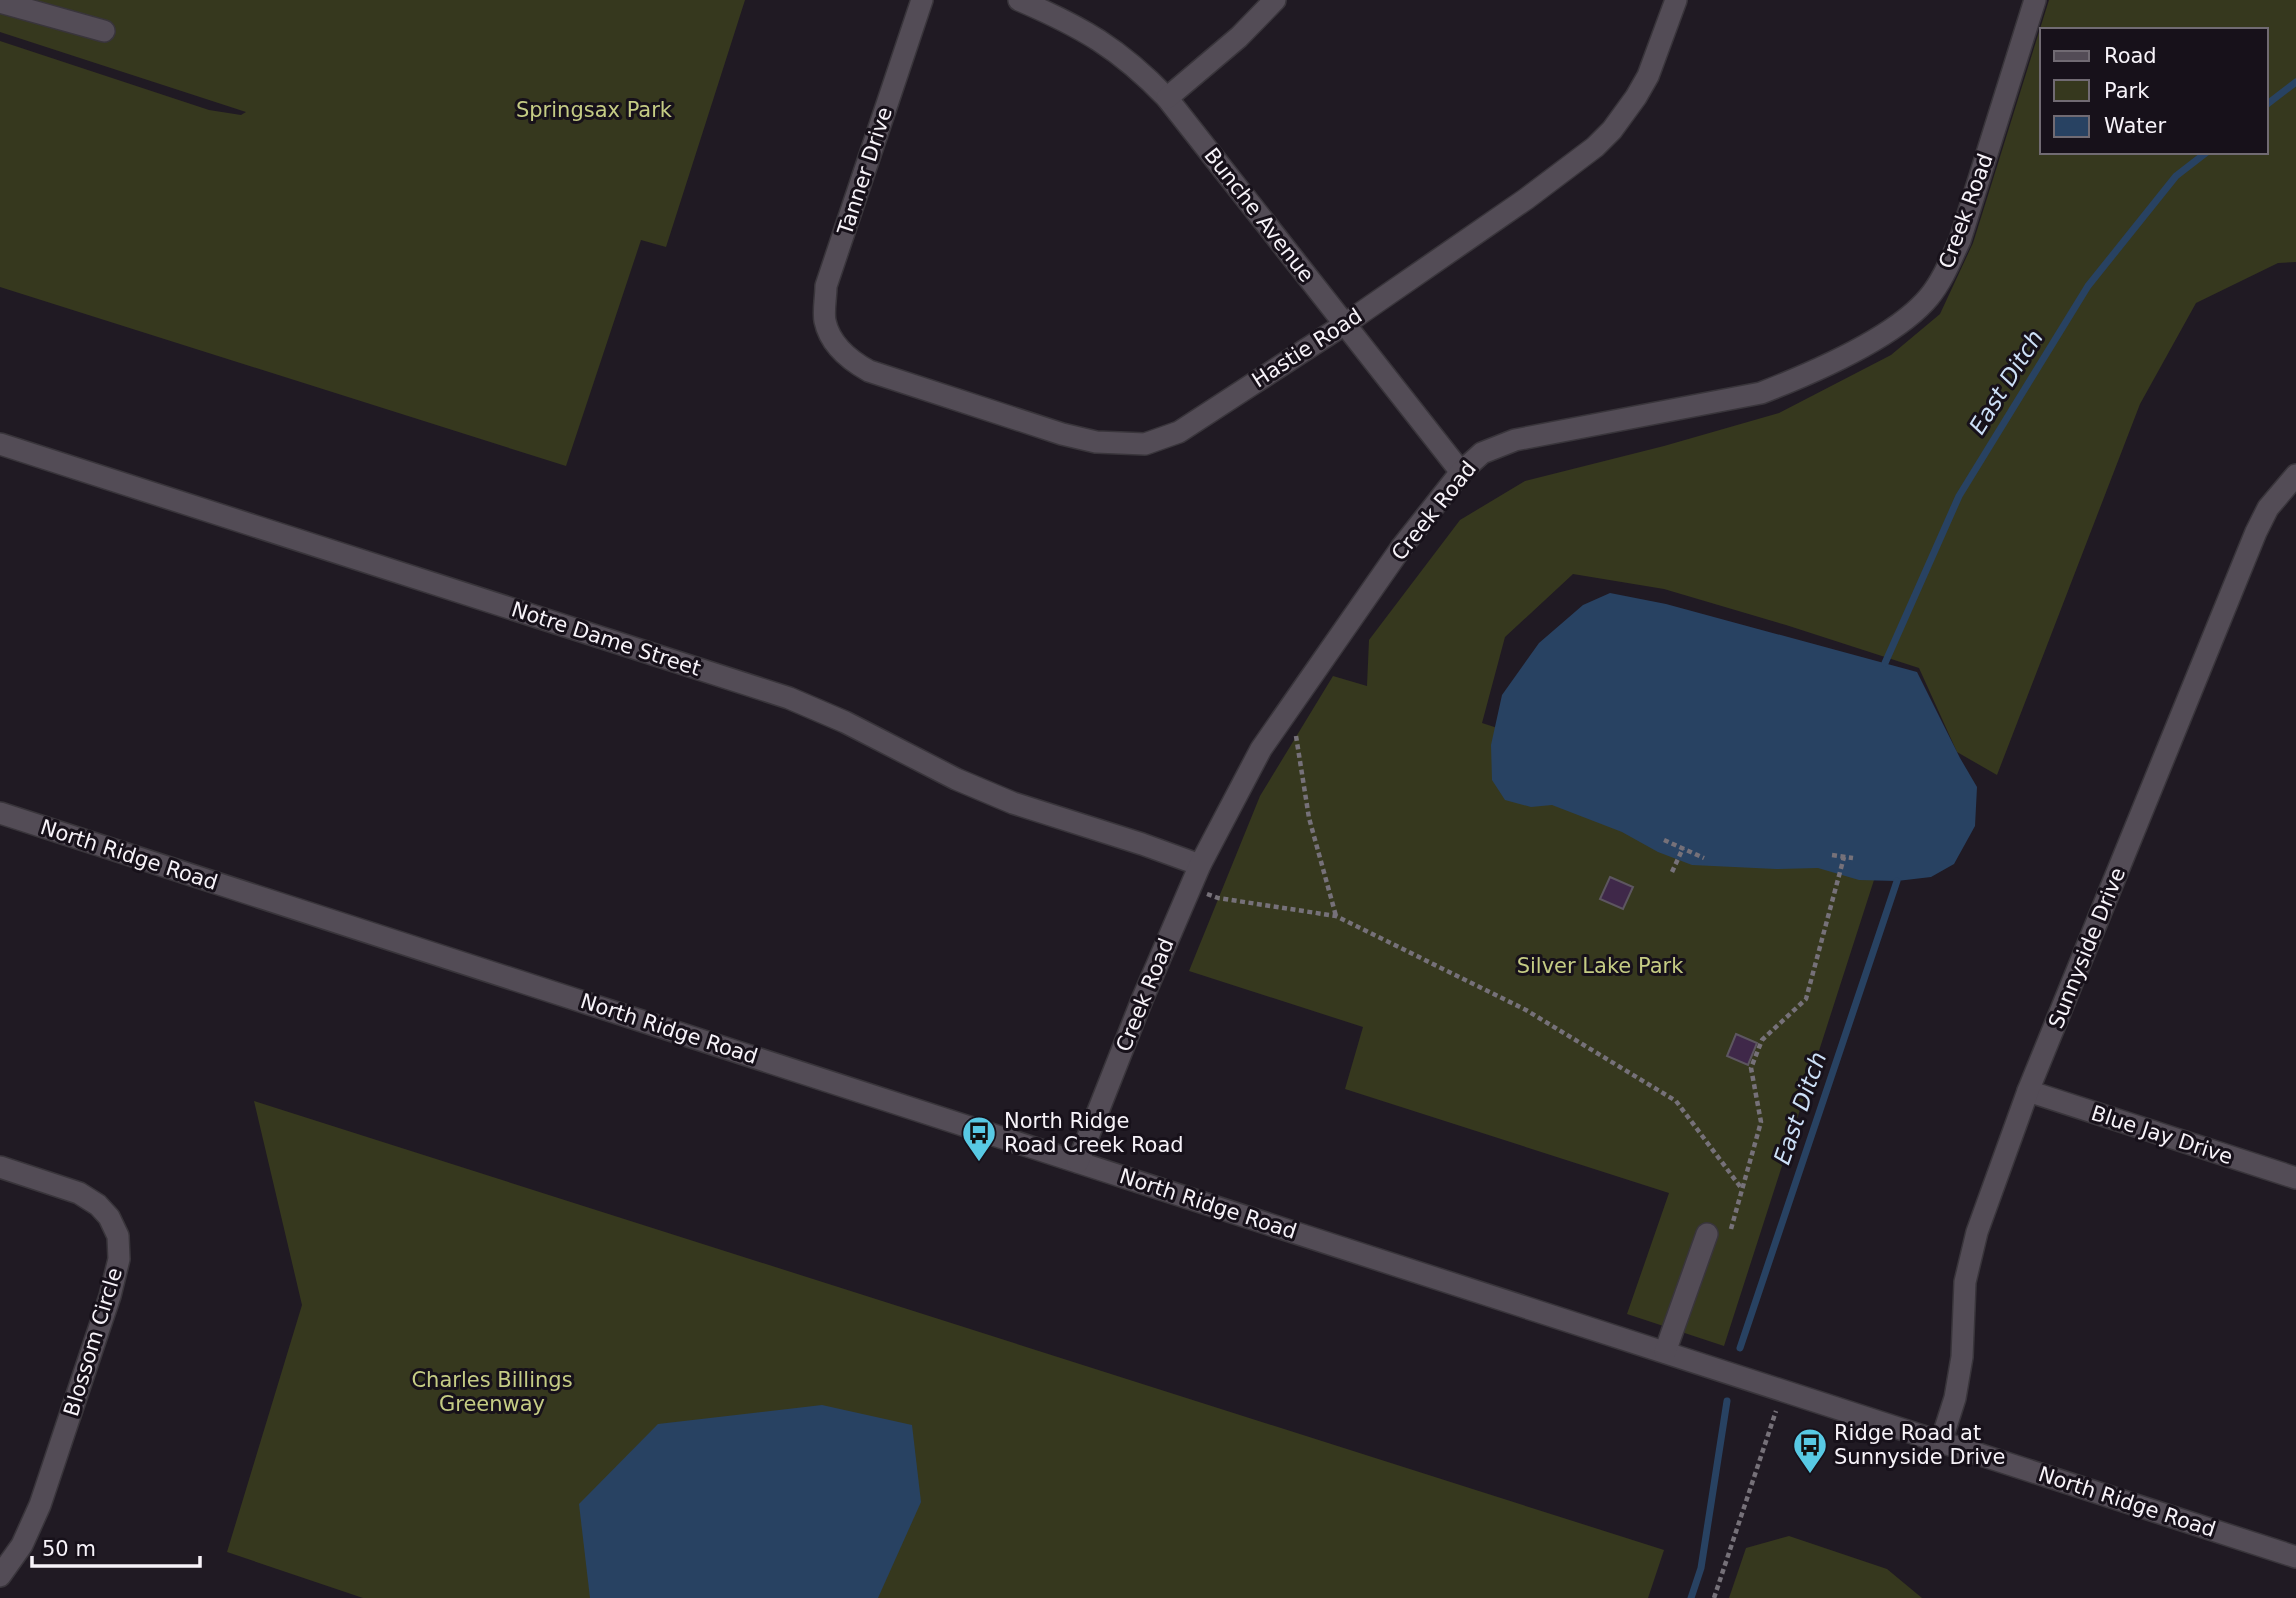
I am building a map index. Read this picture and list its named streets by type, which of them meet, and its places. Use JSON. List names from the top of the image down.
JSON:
{
  "streets": {
    "street": [
      "Tanner Drive",
      "Creek Road",
      "Bunche Avenue",
      "Hastie Road",
      "Notre Dame Street",
      "North Ridge Road",
      "Sunnyside Drive",
      "Blue Jay Drive",
      "Blossom Circle"
    ]
  },
  "crossings": [
    ["Tanner Drive", "Hastie Road"],
    ["Creek Road", "Bunche Avenue"],
    ["Creek Road", "Notre Dame Street"],
    ["Creek Road", "North Ridge Road"],
    ["Bunche Avenue", "Hastie Road"],
    ["North Ridge Road", "Sunnyside Drive"],
    ["Sunnyside Drive", "Blue Jay Drive"]
  ],
  "water": ["East Ditch"],
  "parks": ["Springsax Park", "Silver Lake Park", "Charles Billings Greenway"],
  "places": {
    "bus stop": ["North Ridge Road Creek Road", "Ridge Road at Sunnyside Drive"]
  },
  "legend": ["Road", "Park", "Water"],
  "scale_bar": "50 m"
}
